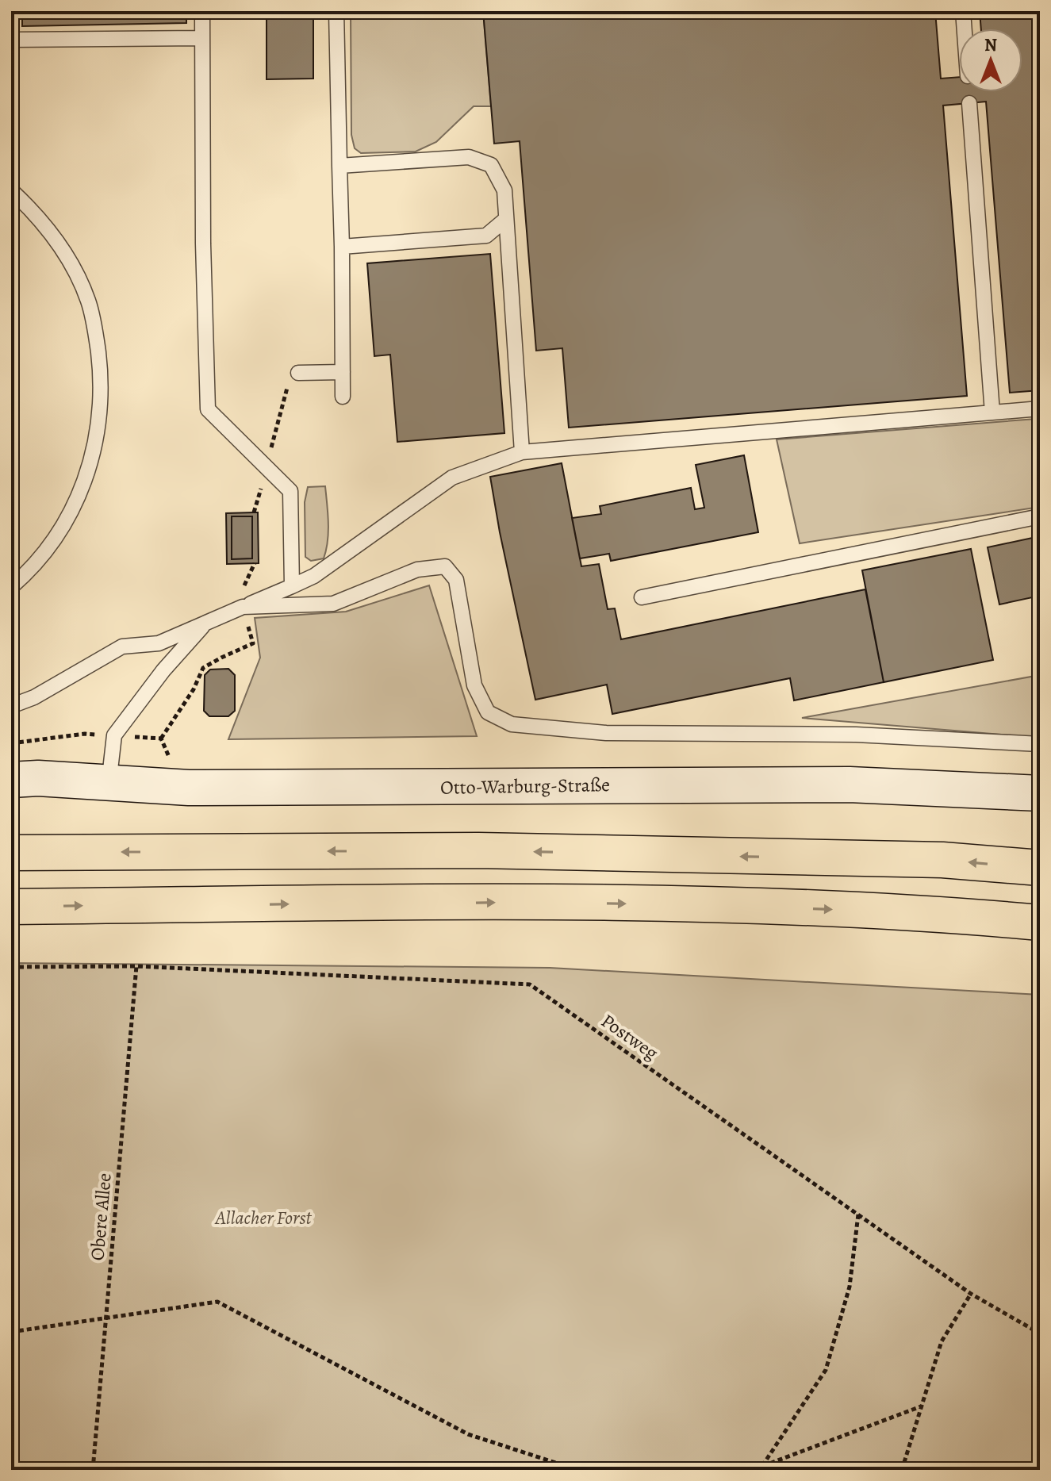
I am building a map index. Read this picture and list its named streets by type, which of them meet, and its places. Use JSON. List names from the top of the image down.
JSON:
{
  "streets": {
    "main road": ["Otto-Warburg-Straße"],
    "path": ["Postweg", "Obere Allee"]
  },
  "crossings": [
    ["Postweg", "Obere Allee"]
  ],
  "parks": ["Allacher Forst"],
  "north": "top"
}
